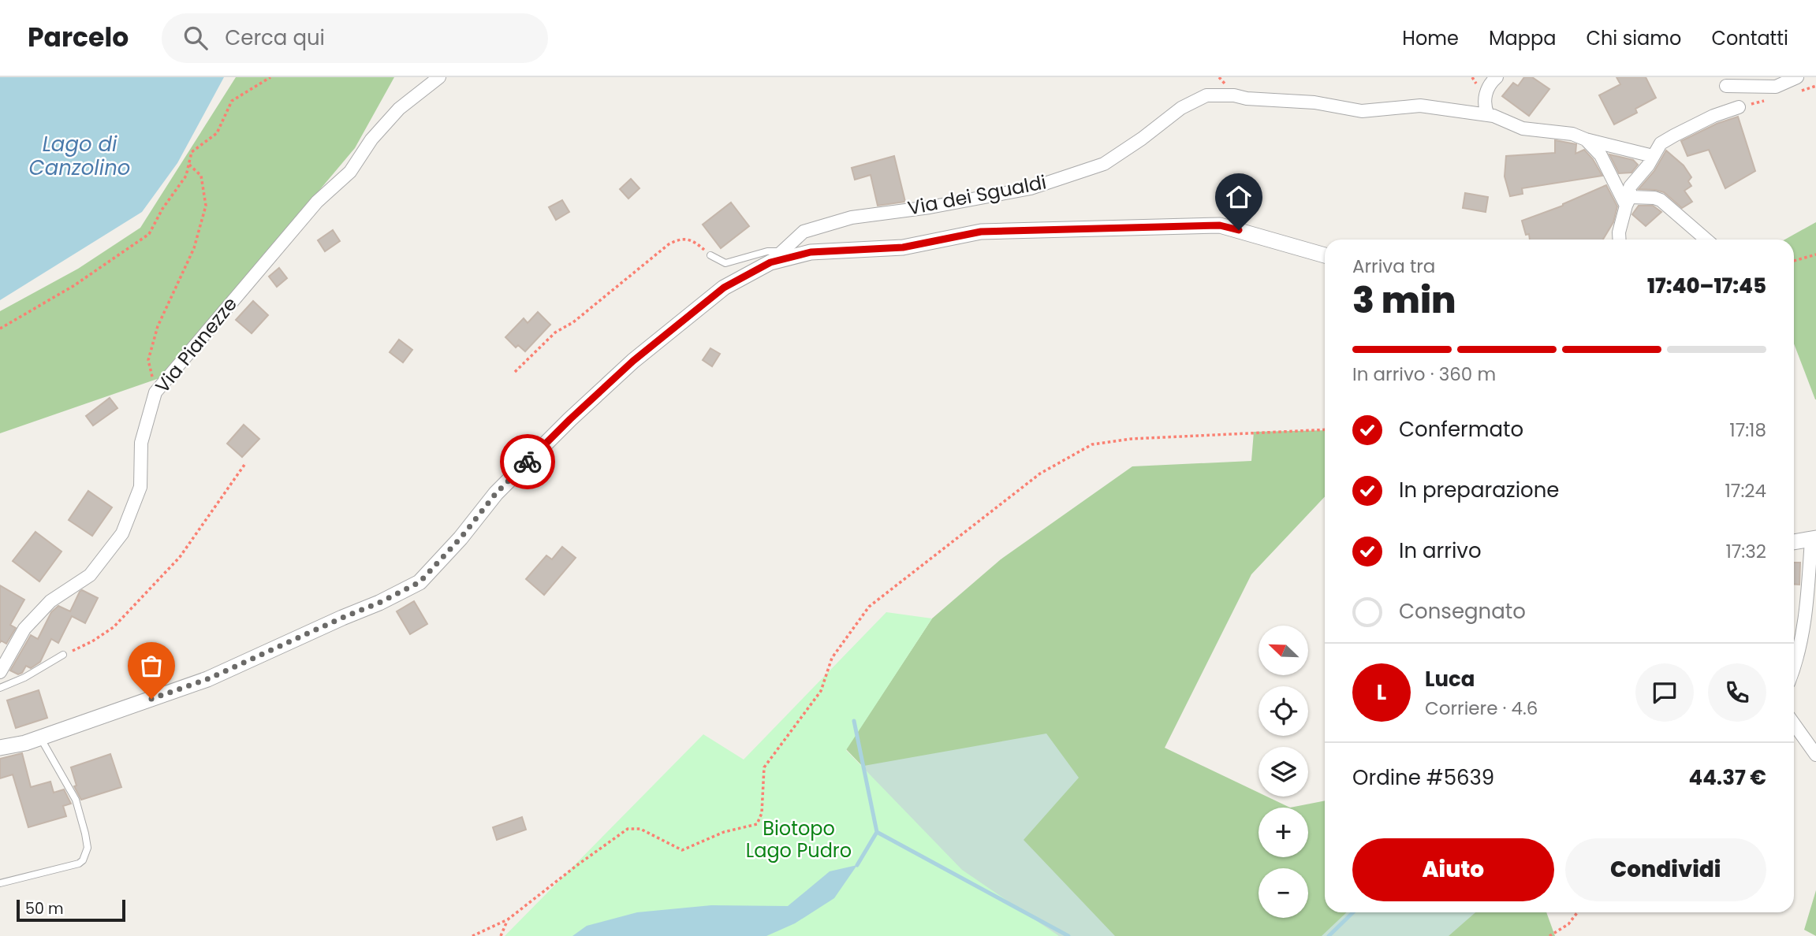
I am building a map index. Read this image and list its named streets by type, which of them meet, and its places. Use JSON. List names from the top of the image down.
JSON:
{
  "streets": {
    "street": ["Via dei Sgualdi", "Via Pianezze"]
  },
  "water": ["Lago di Canzolino"],
  "parks": ["Biotopo Lago Pudro"],
  "scale_bar": "50 m",
  "north": "top left",
  "page": {
    "header": "Parcelo",
    "search": "Cerca qui",
    "nav": [
      "Home",
      "Mappa",
      "Chi siamo",
      "Contatti"
    ],
    "heading": ["3 min", "Arriva tra", "17:40–17:45"],
    "panel": [
      "Luca",
      "Corriere · 4.6",
      "Ordine #5639",
      "44.37 €"
    ],
    "bar": "In arrivo · 360 m",
    "list": [
      ["Confermato", "17:18"],
      ["In preparazione", "17:24"],
      ["In arrivo", "17:32"],
      "Consegnato"
    ],
    "map_buttons": ["+", "−"],
    "round": "L",
    "buttons": ["Aiuto", "Condividi"],
    "scale": "50 m"
  }
}
